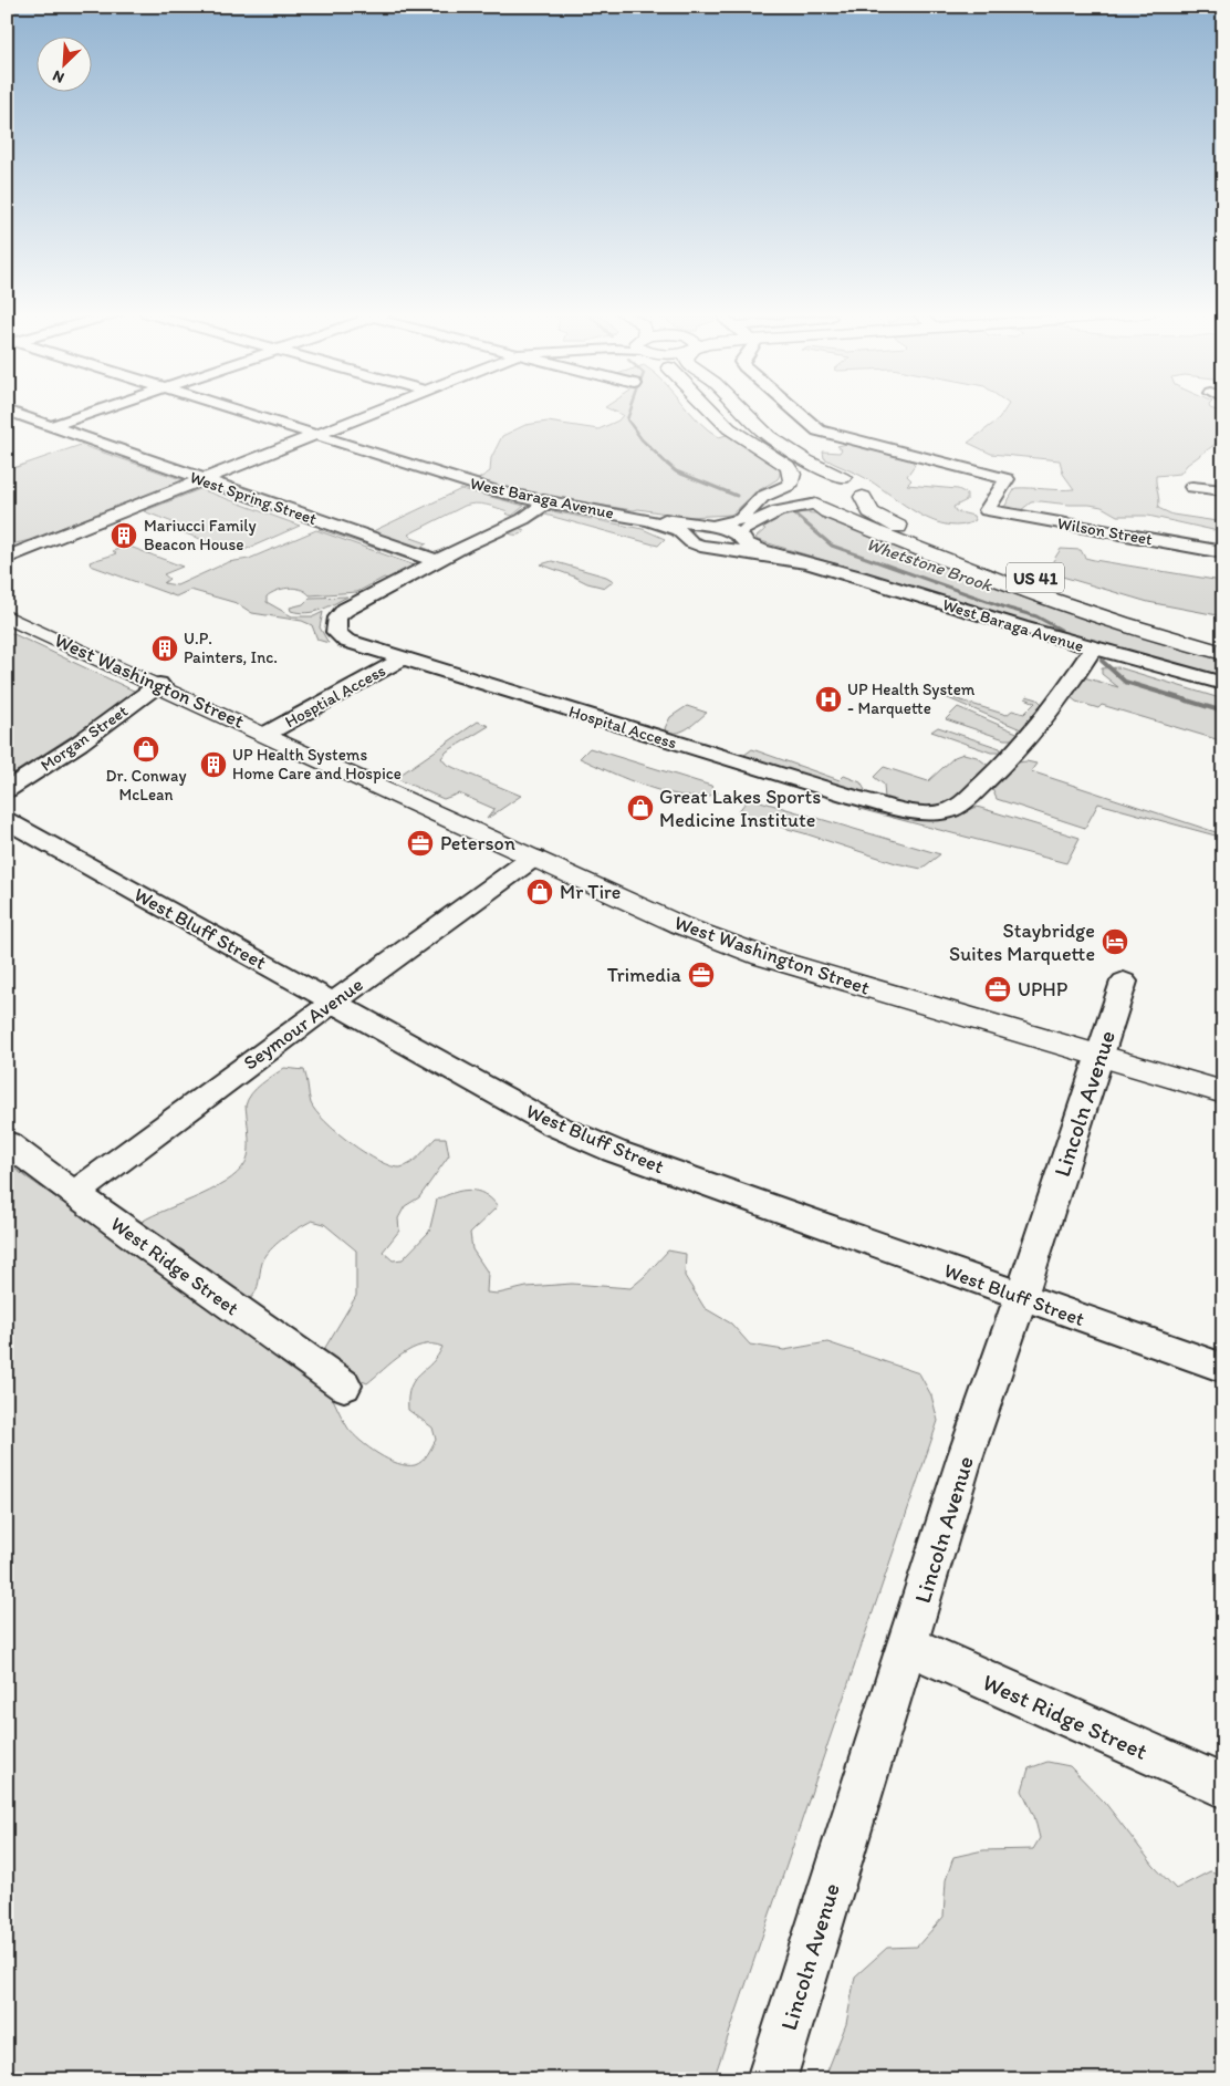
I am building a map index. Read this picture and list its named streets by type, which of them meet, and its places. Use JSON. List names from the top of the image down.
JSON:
{
  "streets": {
    "main road": ["US 41", "West Washington Street"],
    "street": [
      "West Spring Street",
      "West Baraga Avenue",
      "Wilson Street",
      "Hosptial Access",
      "Hospital Access",
      "Morgan Street",
      "West Bluff Street",
      "Seymour Avenue",
      "Lincoln Avenue",
      "West Ridge Street"
    ]
  },
  "crossings": [
    ["West Spring Street", "Hospital Access"],
    ["West Baraga Avenue", "Hospital Access"],
    ["West Washington Street", "Hosptial Access"],
    ["West Washington Street", "Morgan Street"],
    ["West Washington Street", "Seymour Avenue"],
    ["West Washington Street", "Lincoln Avenue"],
    ["Hosptial Access", "Hospital Access"],
    ["West Bluff Street", "Seymour Avenue"],
    ["West Bluff Street", "Lincoln Avenue"],
    ["Seymour Avenue", "West Ridge Street"],
    ["Lincoln Avenue", "West Ridge Street"]
  ],
  "water": ["Whetstone Brook"],
  "places": {
    "building": ["Mariucci Family Beacon House", "U.P. Painters, Inc.", "UP Health Systems Home Care and Hospice"],
    "hospital": ["UP Health System - Marquette"],
    "shop": ["Dr. Conway McLean", "Great Lakes Sports Medicine Institute", "Mr Tire"],
    "office": ["Peterson", "Trimedia", "UPHP"],
    "hotel": ["Staybridge Suites Marquette"]
  },
  "north": "bottom left"
}
